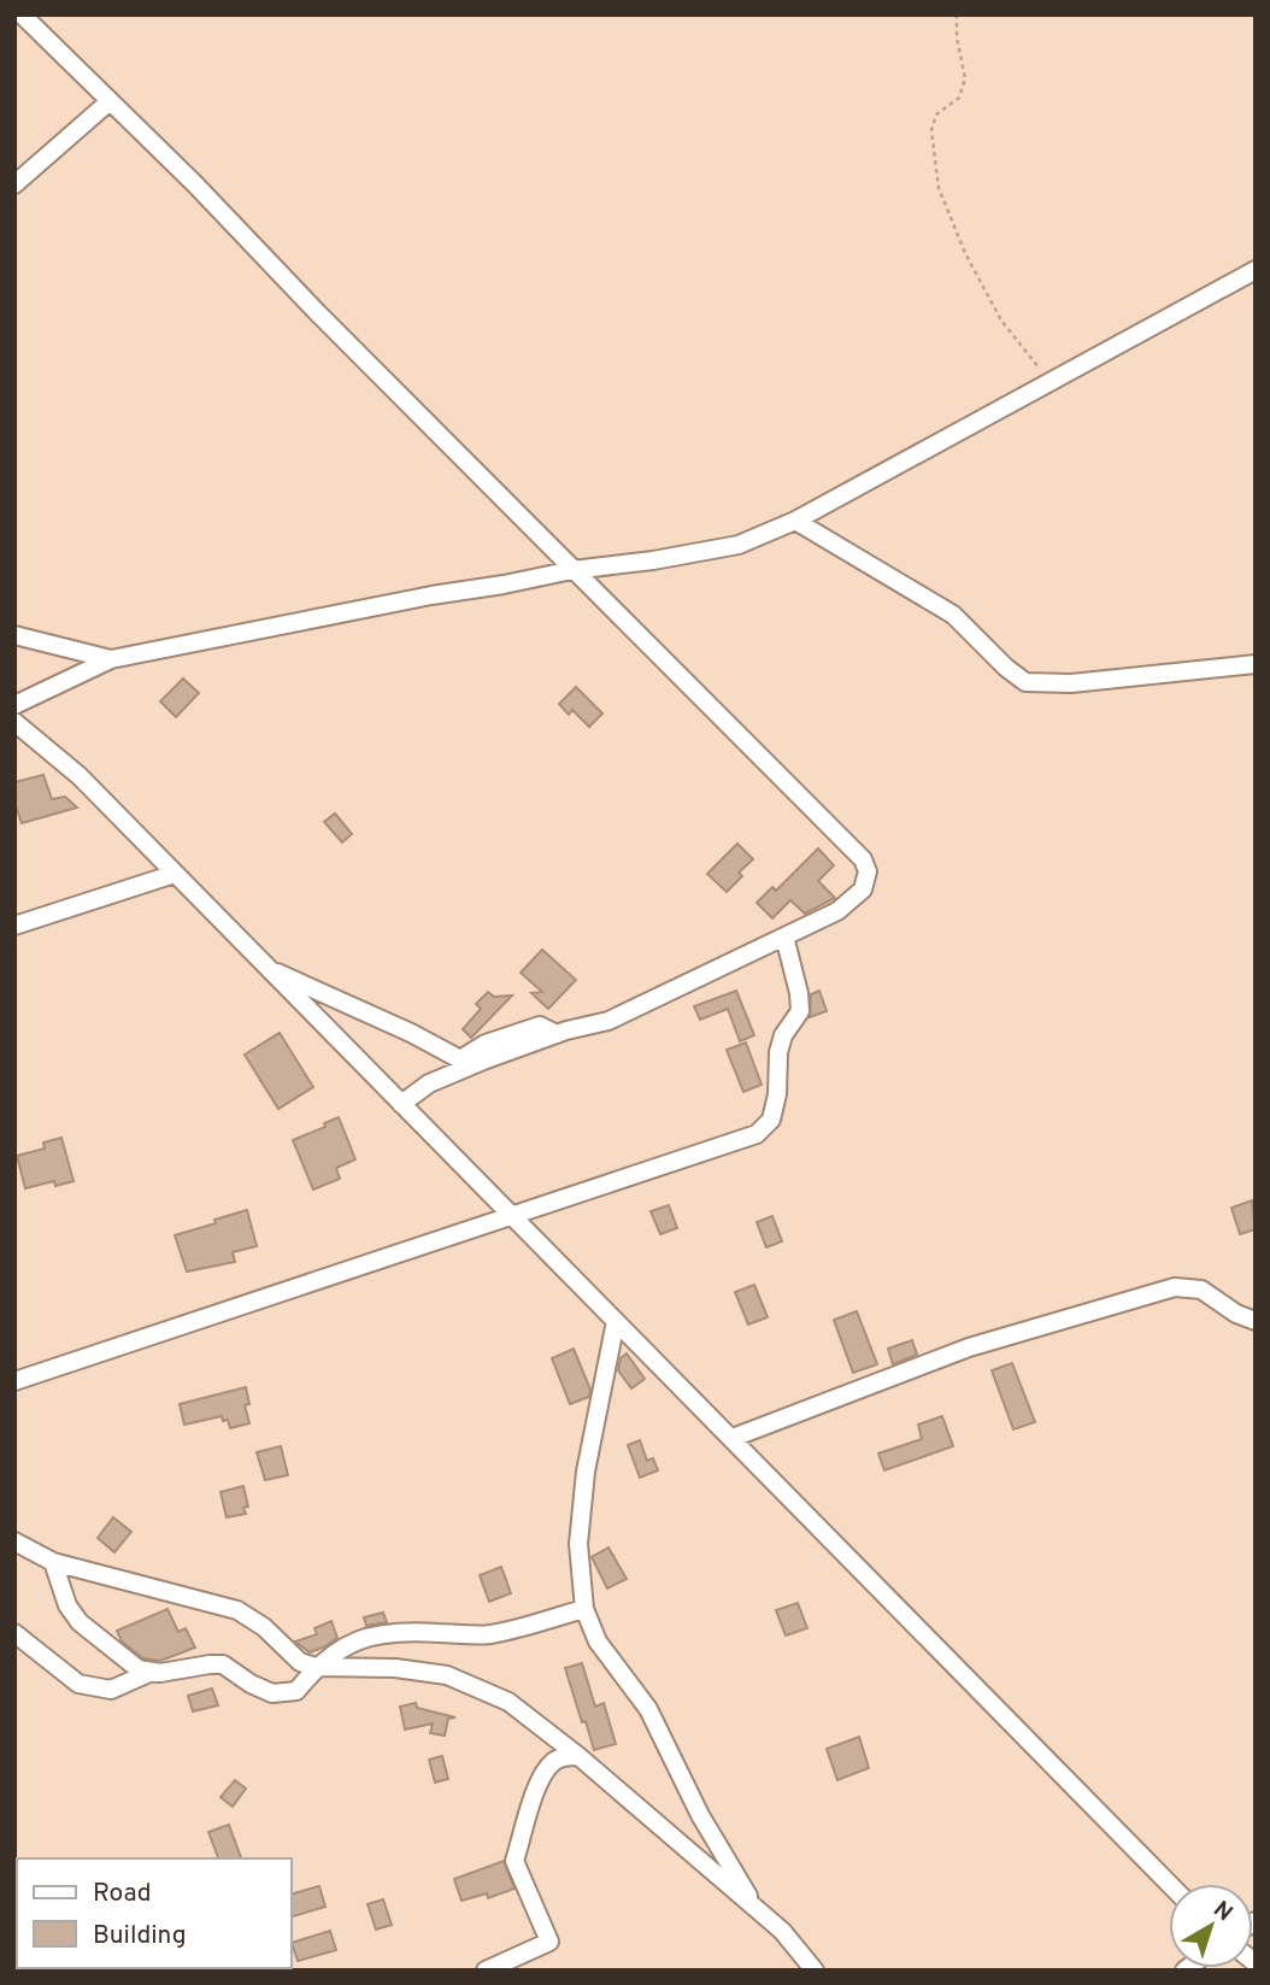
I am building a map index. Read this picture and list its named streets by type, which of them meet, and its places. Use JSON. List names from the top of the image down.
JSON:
{
  "legend": ["Road", "Building"],
  "north": "top right"
}
